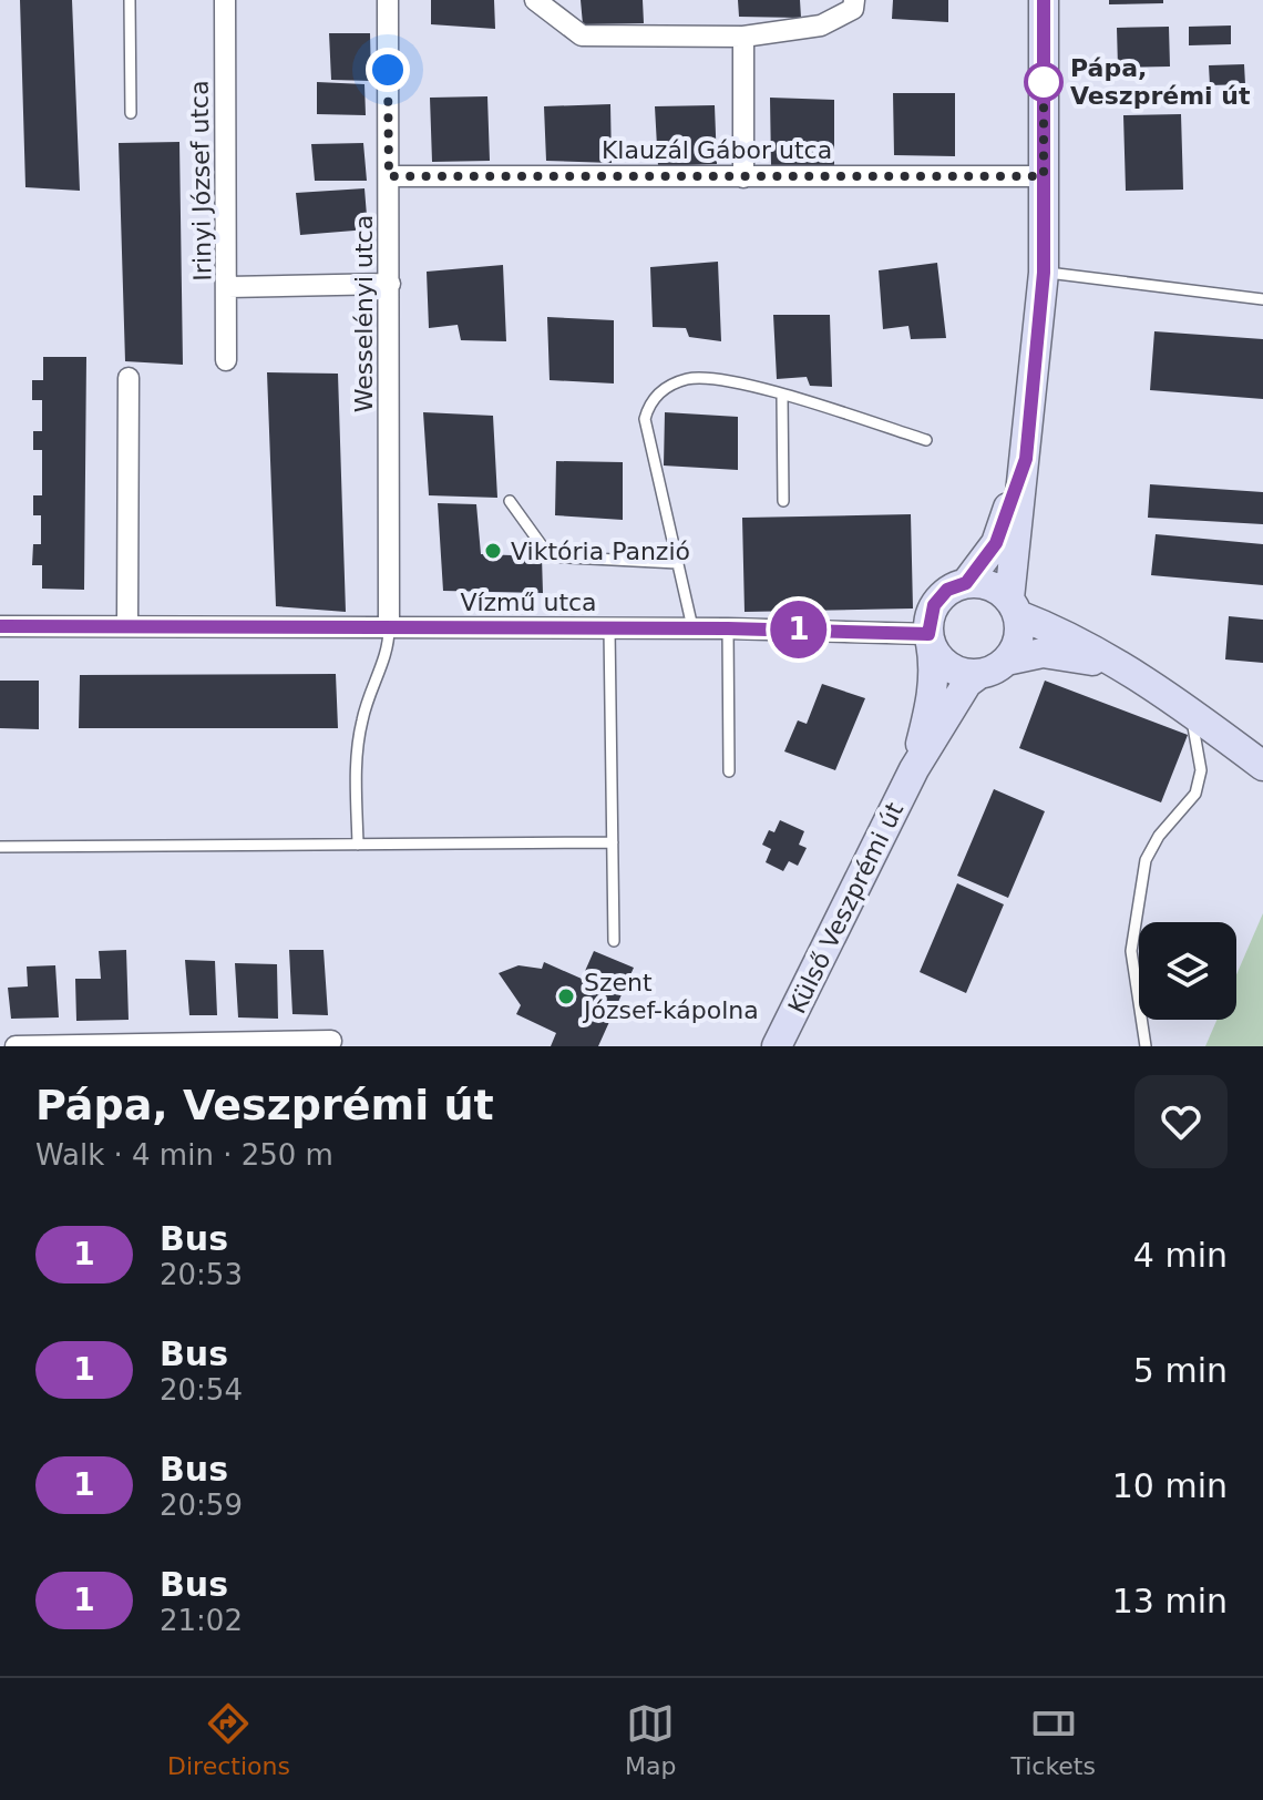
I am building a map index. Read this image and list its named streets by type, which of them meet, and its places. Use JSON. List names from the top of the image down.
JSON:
{
  "streets": {
    "main road": ["Külső Veszprémi út"],
    "street": [
      "Klauzál Gábor utca",
      "Irinyi József utca",
      "Wesselényi utca",
      "Vízmű utca"
    ]
  },
  "crossings": [
    ["Klauzál Gábor utca", "Wesselényi utca"],
    ["Wesselényi utca", "Vízmű utca"],
    ["Vízmű utca", "Külső Veszprémi út"]
  ],
  "places": ["Pápa, Veszprémi út", "Viktória Panzió", "Szent József-kápolna"],
  "lines": ["bus line 1"],
  "page": {
    "on_map": "1",
    "heading": ["Pápa, Veszprémi út", "Walk · 4 min · 250 m"],
    "list": [
      {
        "mark": "1",
        "name": "Bus",
        "note": "20:53",
        "value": "4 min"
      },
      {
        "mark": "1",
        "name": "Bus",
        "note": "20:54",
        "value": "5 min"
      },
      {
        "mark": "1",
        "name": "Bus",
        "note": "20:59",
        "value": "10 min"
      },
      {
        "mark": "1",
        "name": "Bus",
        "note": "21:02",
        "value": "13 min"
      }
    ],
    "tabs": ["Directions", "Map", "Tickets"]
  }
}
